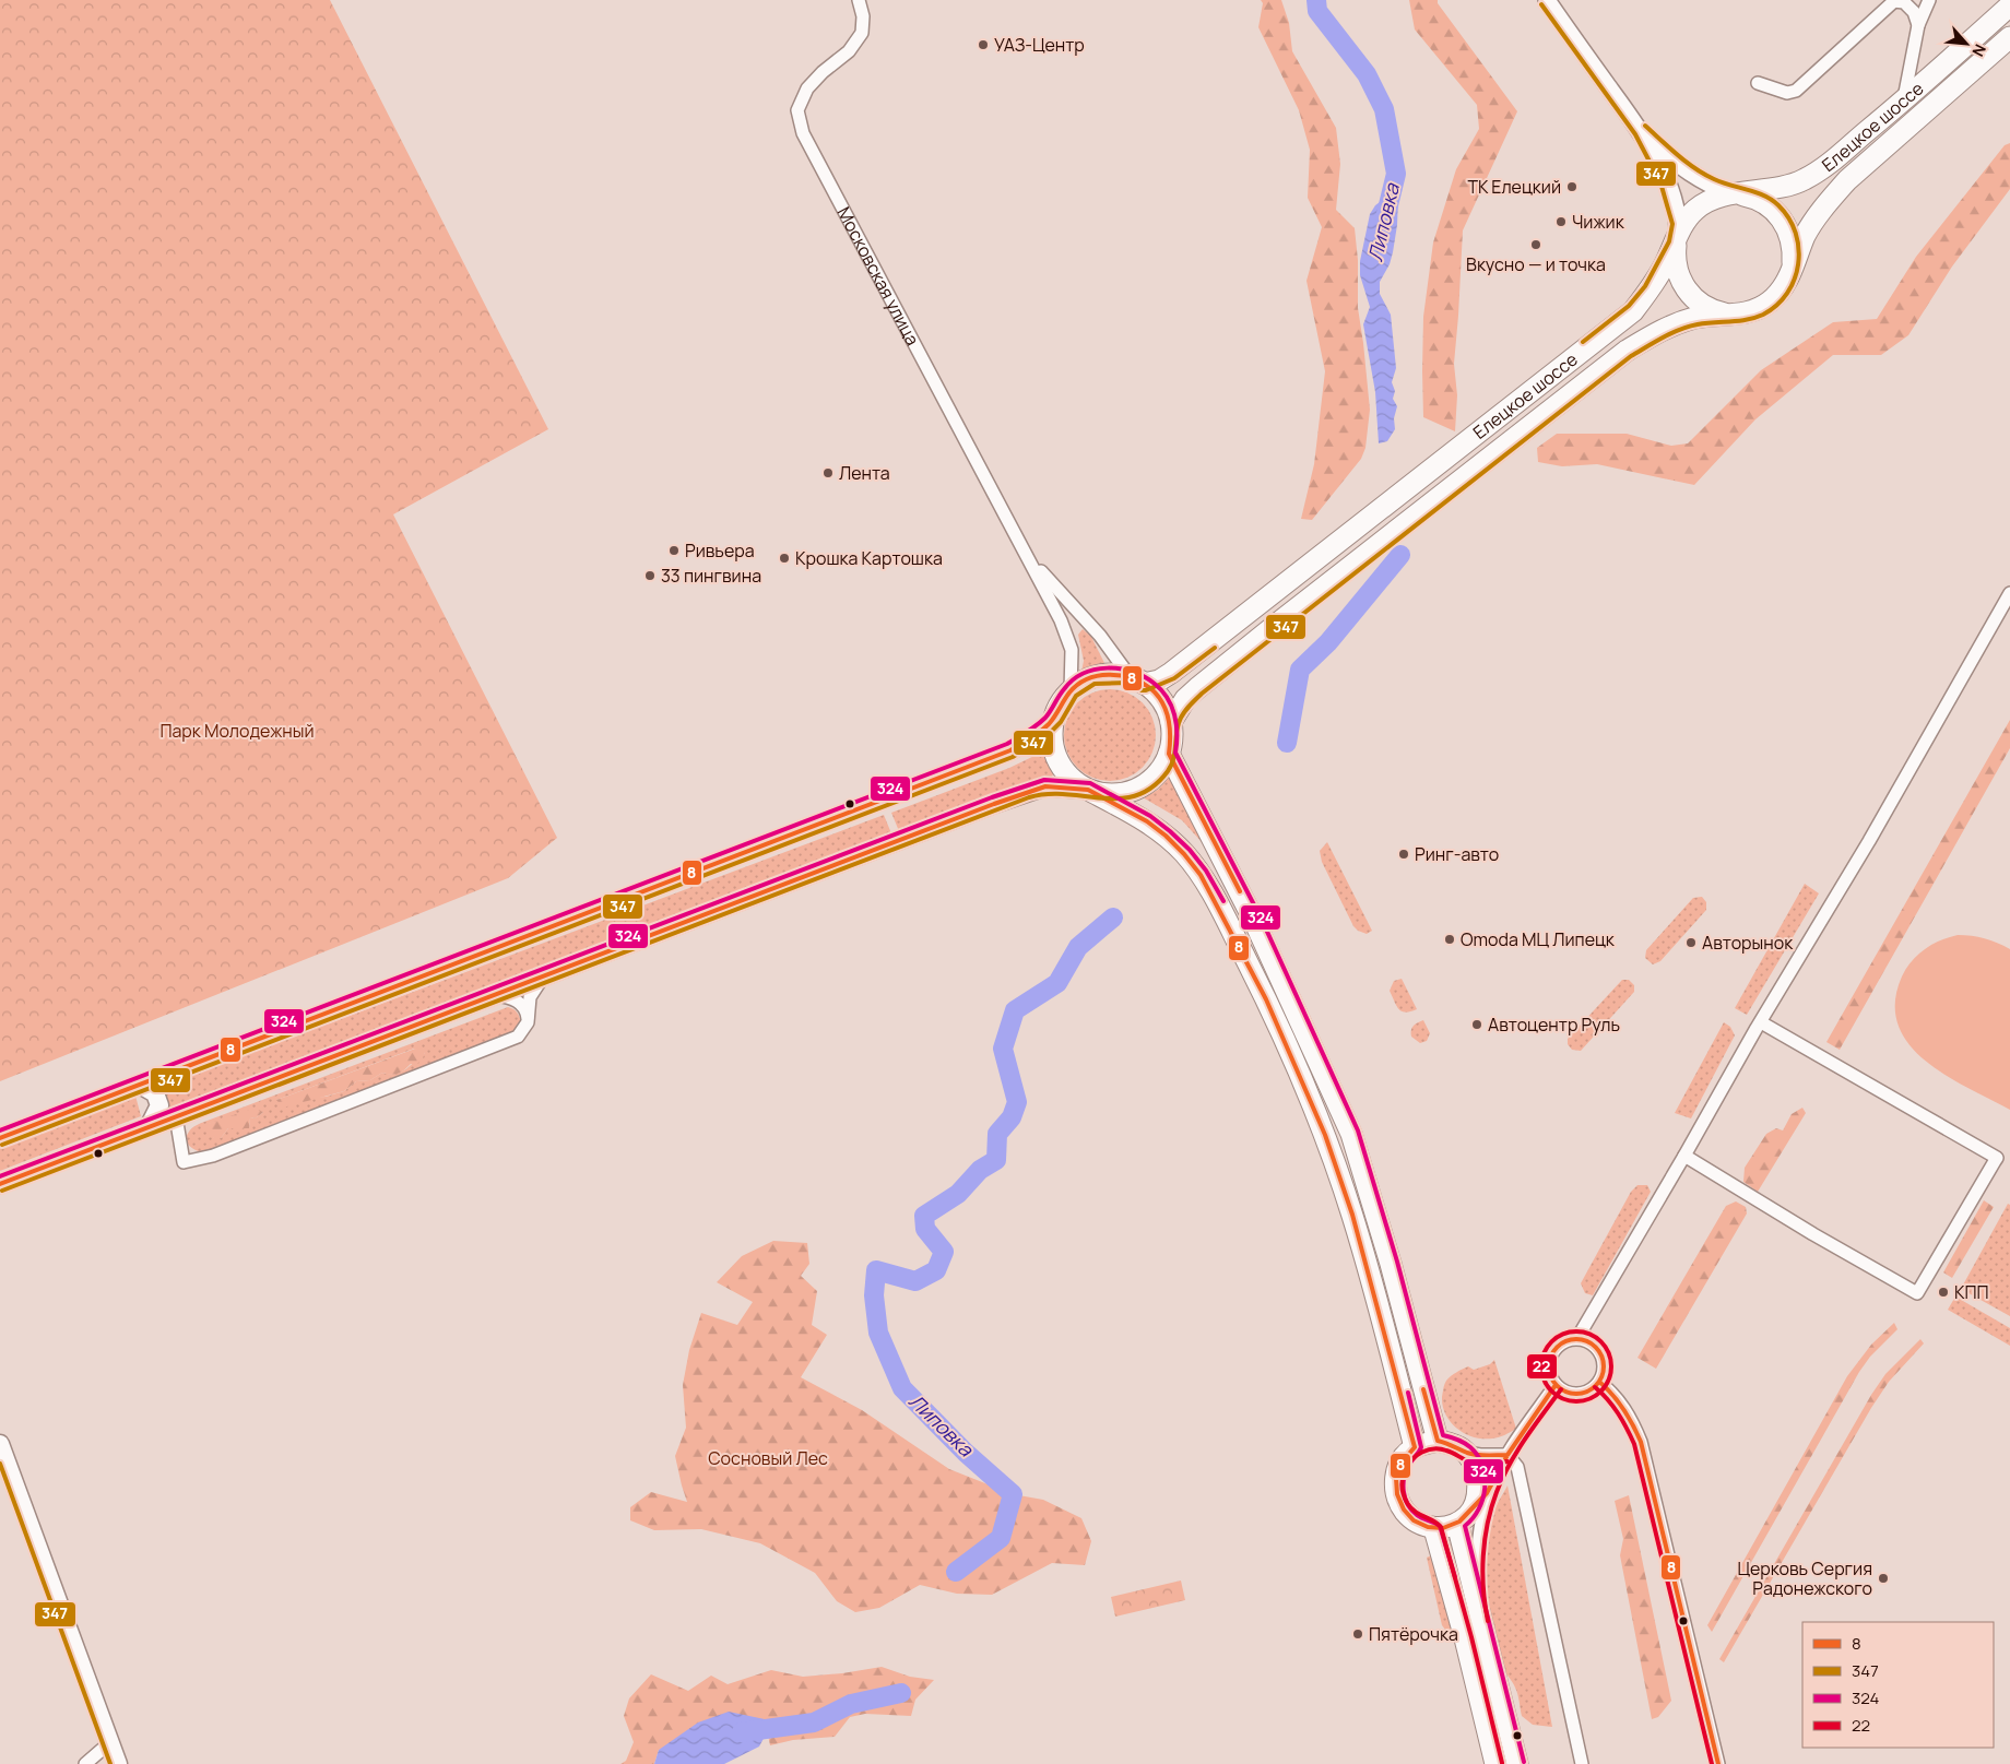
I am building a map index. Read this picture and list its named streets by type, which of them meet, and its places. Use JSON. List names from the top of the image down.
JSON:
{
  "streets": {
    "main road": ["Елецкое шоссе"],
    "street": ["Московская улица"]
  },
  "crossings": [
    ["Елецкое шоссе", "Московская улица"]
  ],
  "water": ["Липовка"],
  "parks": ["Парк Молодежный", "Сосновый Лес"],
  "places": [
    "УАЗ-Центр",
    "ТК Елецкий",
    "Чижик",
    "Вкусно — и точка",
    "Лента",
    "Ривьера",
    "Крошка Картошка",
    "33 пингвина",
    "Ринг-авто",
    "Omoda МЦ Липецк",
    "Авторынок",
    "Автоцентр Руль",
    "КПП",
    "Церковь Сергия Радонежского",
    "Пятёрочка"
  ],
  "lines": [
    "transit line 347",
    "transit line 324",
    "transit line 8",
    "transit line 22"
  ],
  "legend": [
    "8",
    "347",
    "324",
    "22"
  ],
  "north": "bottom right"
}
